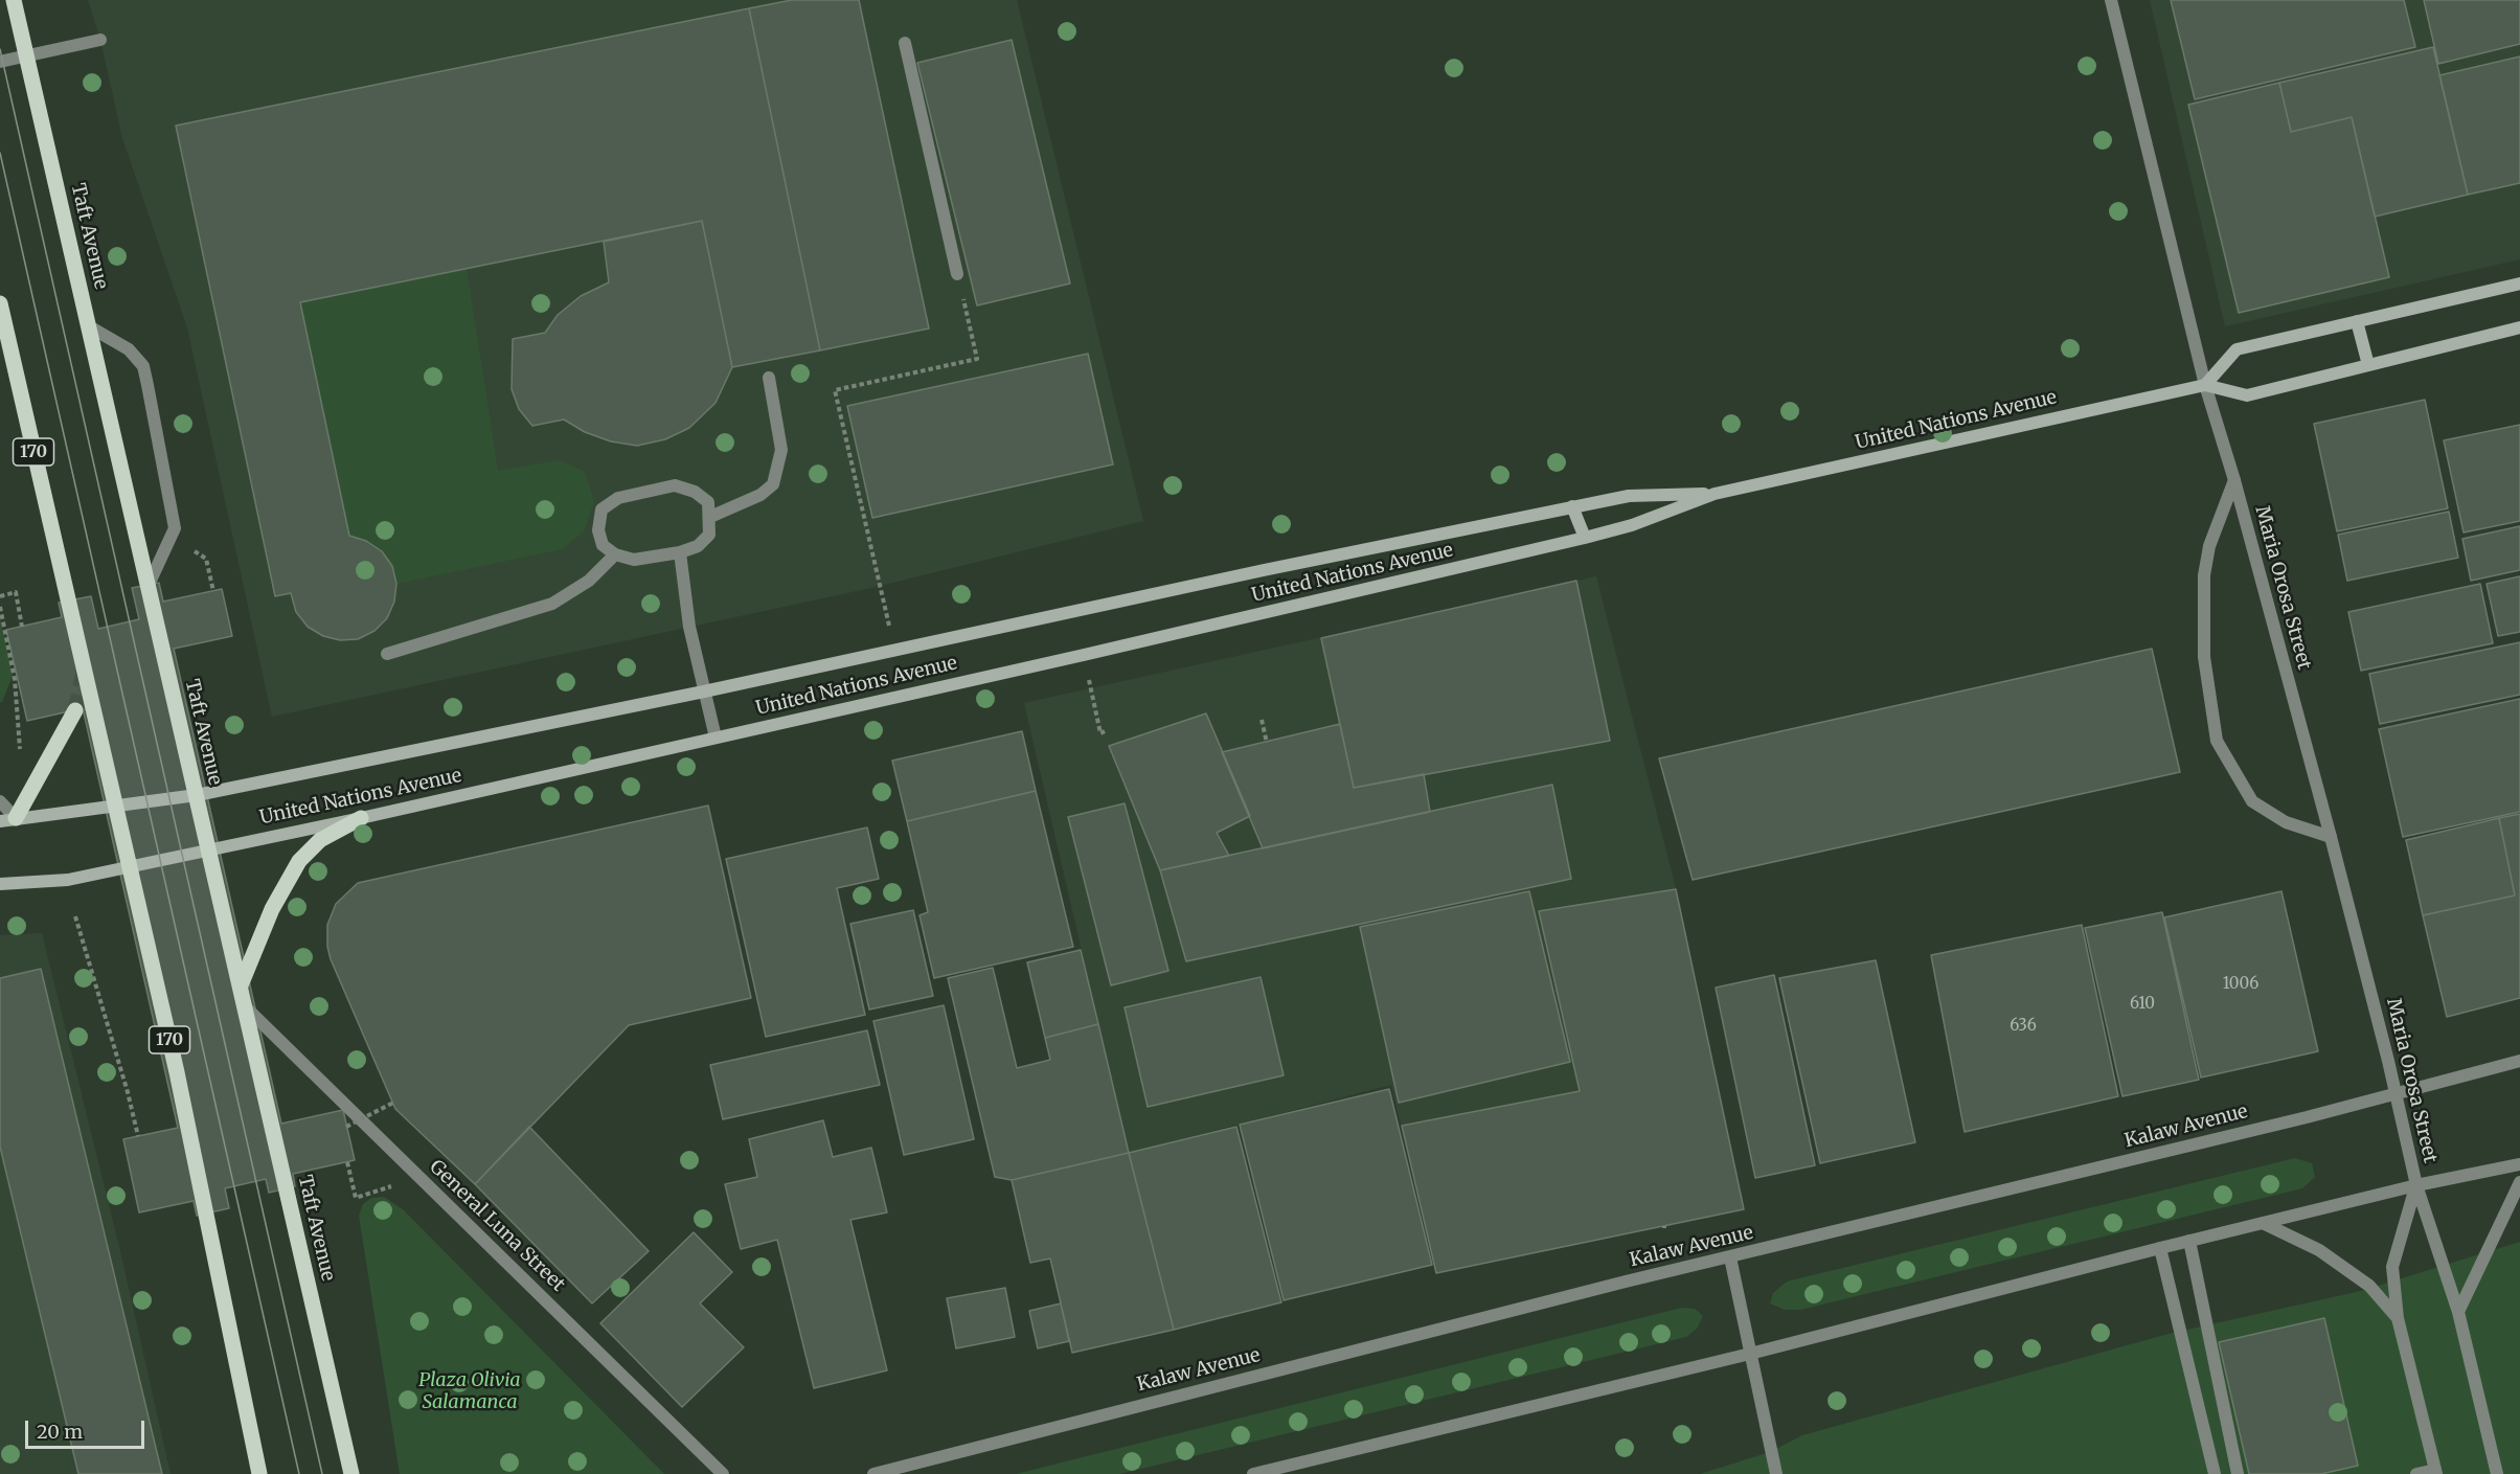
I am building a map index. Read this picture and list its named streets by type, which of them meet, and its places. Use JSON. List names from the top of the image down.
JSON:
{
  "streets": {
    "main road": ["Taft Avenue", "United Nations Avenue", "170"],
    "street": ["Maria Orosa Street", "Kalaw Avenue", "General Luna Street"]
  },
  "crossings": [
    ["Taft Avenue", "United Nations Avenue"],
    ["Taft Avenue", "General Luna Street"],
    ["United Nations Avenue", "170"],
    ["United Nations Avenue", "Maria Orosa Street"],
    ["Maria Orosa Street", "Kalaw Avenue"]
  ],
  "parks": ["Plaza Olivia Salamanca"],
  "house_numbers": ["1006", "610", "636"],
  "scale_bar": "20 m"
}
